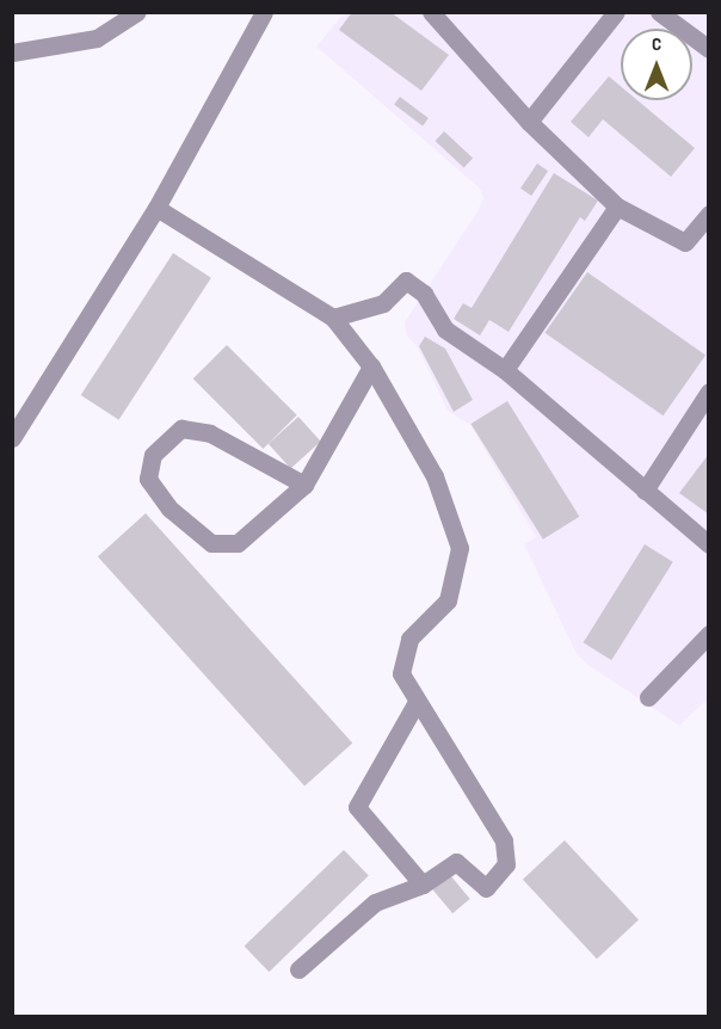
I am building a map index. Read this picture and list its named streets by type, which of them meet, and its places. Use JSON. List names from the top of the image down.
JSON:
{
  "north": "top"
}
